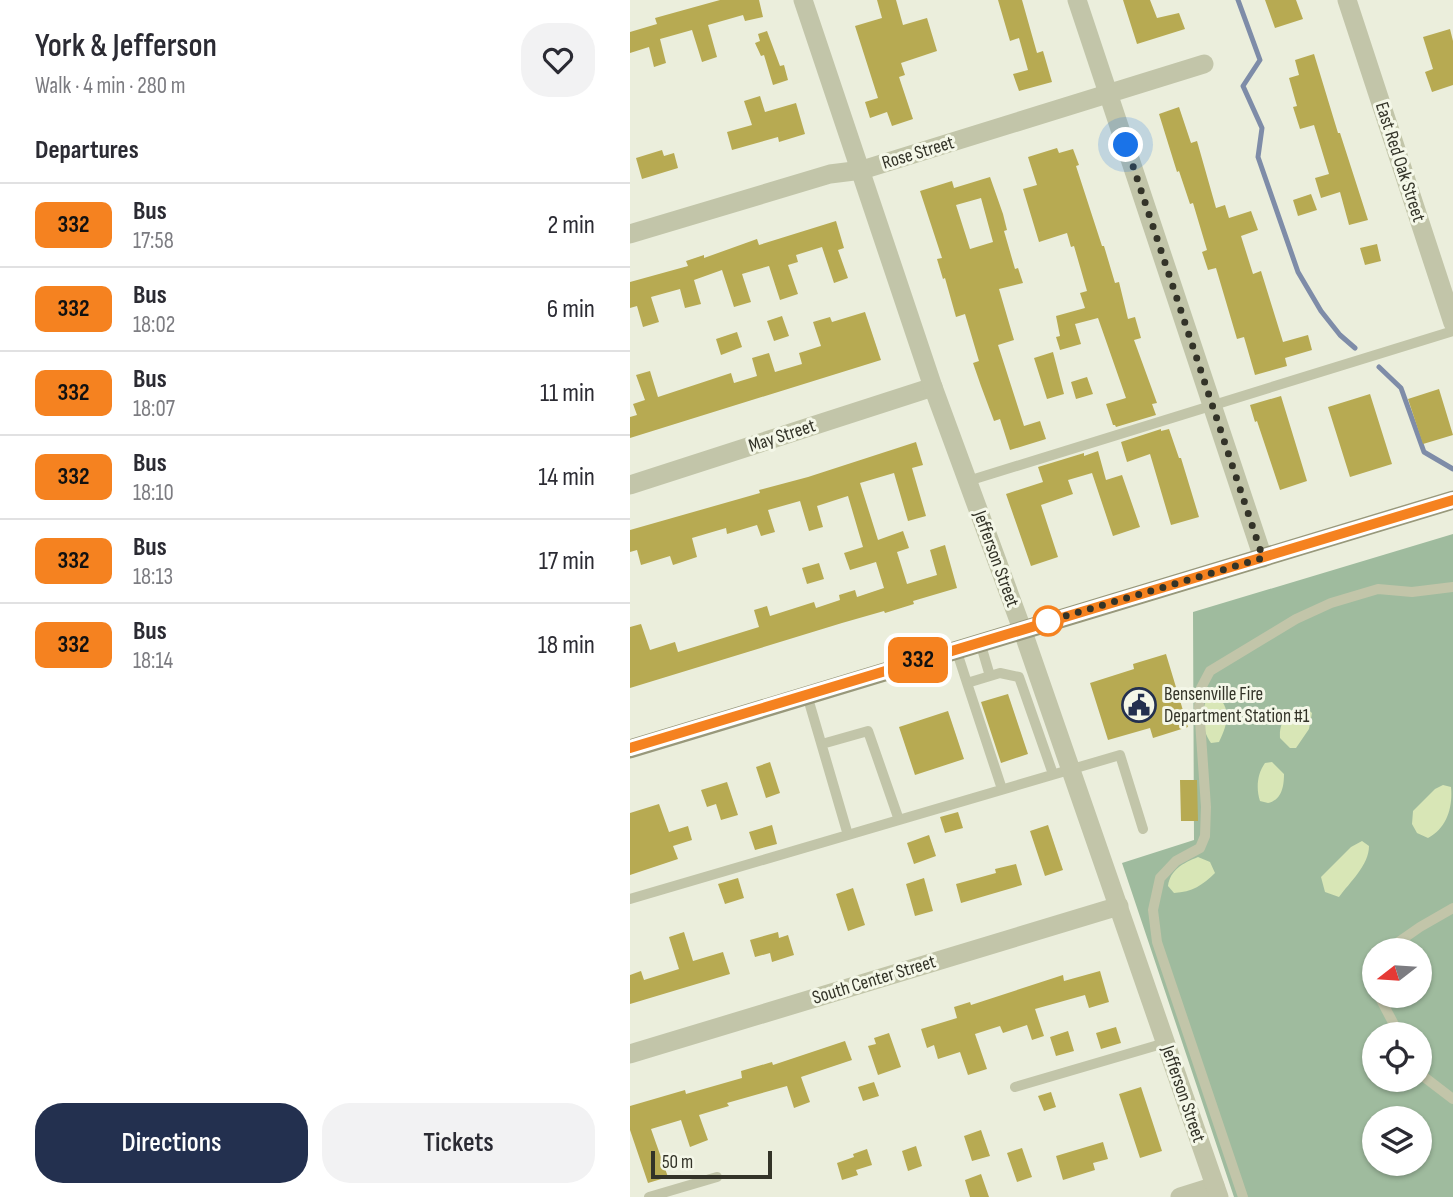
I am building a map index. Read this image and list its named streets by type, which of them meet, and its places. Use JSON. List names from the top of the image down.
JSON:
{
  "streets": {
    "street": [
      "Rose Street",
      "East Red Oak Street",
      "May Street",
      "Jefferson Street",
      "South Center Street"
    ]
  },
  "crossings": [
    ["Rose Street", "Jefferson Street"],
    ["May Street", "Jefferson Street"],
    ["Jefferson Street", "South Center Street"]
  ],
  "places": {
    "public building": ["Bensenville Fire Department Station #1"]
  },
  "lines": ["bus line 332"],
  "scale_bar": "50 m",
  "north": "left",
  "page": {
    "heading": [
      ["York & Jefferson", "Walk · 4 min · 280 m"],
      "Departures"
    ],
    "on_map": "332",
    "list": [
      {
        "mark": "332",
        "name": "Bus",
        "note": "17:58",
        "value": "2 min"
      },
      {
        "mark": "332",
        "name": "Bus",
        "note": "18:02",
        "value": "6 min"
      },
      {
        "mark": "332",
        "name": "Bus",
        "note": "18:07",
        "value": "11 min"
      },
      {
        "mark": "332",
        "name": "Bus",
        "note": "18:10",
        "value": "14 min"
      },
      {
        "mark": "332",
        "name": "Bus",
        "note": "18:13",
        "value": "17 min"
      },
      {
        "mark": "332",
        "name": "Bus",
        "note": "18:14",
        "value": "18 min"
      }
    ],
    "buttons": ["Directions", "Tickets"],
    "scale": "50 m"
  }
}
